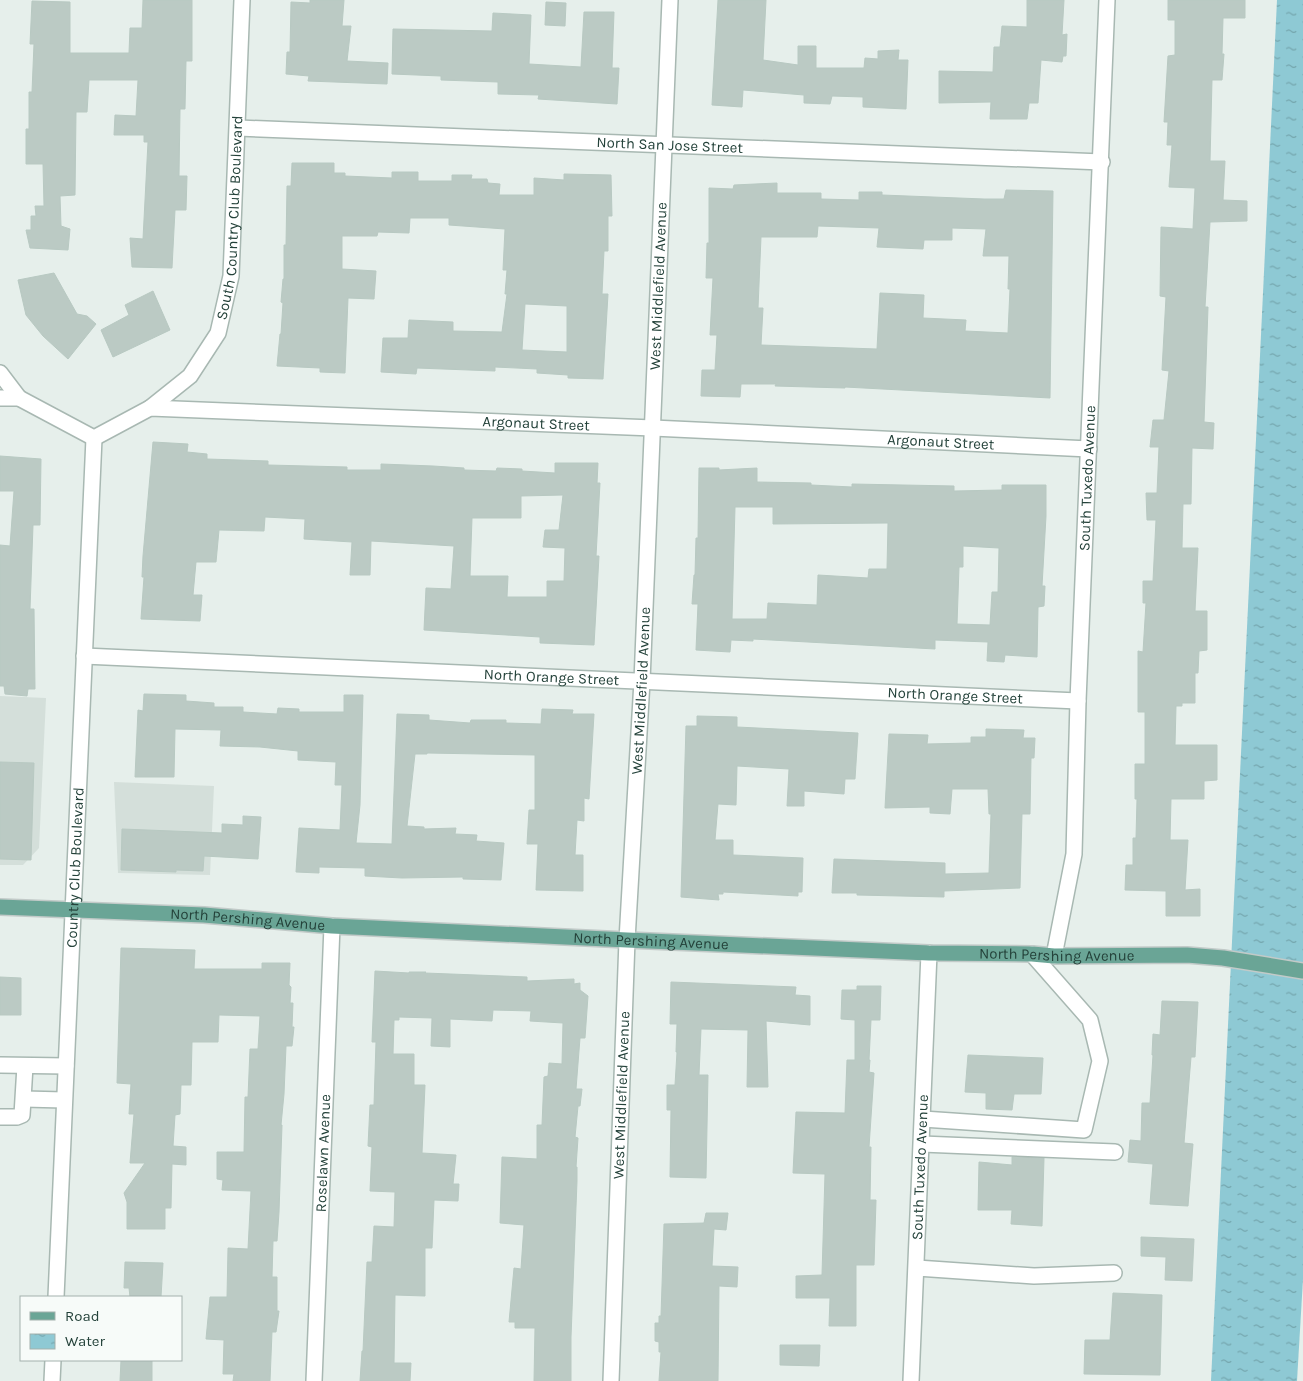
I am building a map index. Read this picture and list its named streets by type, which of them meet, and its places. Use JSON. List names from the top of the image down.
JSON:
{
  "streets": {
    "main road": ["North Pershing Avenue"],
    "street": [
      "North San Jose Street",
      "South Country Club Boulevard",
      "West Middlefield Avenue",
      "Argonaut Street",
      "South Tuxedo Avenue",
      "North Orange Street",
      "Country Club Boulevard",
      "Roselawn Avenue"
    ]
  },
  "crossings": [
    ["North San Jose Street", "South Country Club Boulevard"],
    ["North San Jose Street", "West Middlefield Avenue"],
    ["North San Jose Street", "South Tuxedo Avenue"],
    ["South Country Club Boulevard", "Argonaut Street"],
    ["West Middlefield Avenue", "Argonaut Street"],
    ["West Middlefield Avenue", "North Orange Street"],
    ["West Middlefield Avenue", "North Pershing Avenue"],
    ["Argonaut Street", "South Tuxedo Avenue"],
    ["South Tuxedo Avenue", "North Orange Street"],
    ["South Tuxedo Avenue", "North Pershing Avenue"],
    ["North Orange Street", "Country Club Boulevard"],
    ["Country Club Boulevard", "North Pershing Avenue"],
    ["North Pershing Avenue", "Roselawn Avenue"]
  ],
  "legend": ["Road", "Water"]
}
